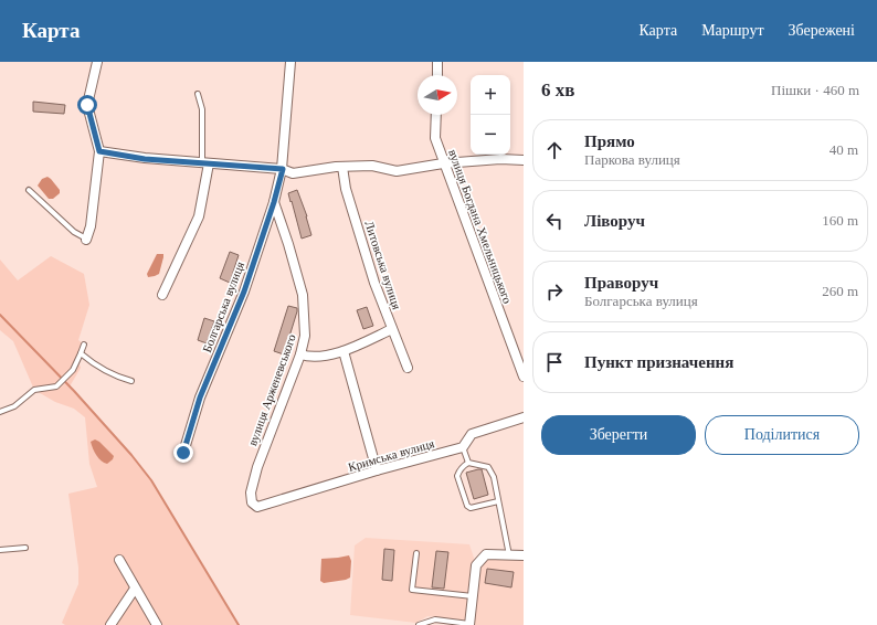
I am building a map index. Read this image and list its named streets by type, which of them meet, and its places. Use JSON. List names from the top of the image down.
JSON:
{
  "streets": {
    "street": [
      "вулиця Богдана Хмельницького",
      "Литовська вулиця",
      "Болгарська вулиця",
      "вулиця Арженевського",
      "Кримська вулиця"
    ]
  },
  "crossings": [
    ["Болгарська вулиця", "вулиця Арженевського"],
    ["вулиця Арженевського", "Кримська вулиця"]
  ],
  "north": "right",
  "page": {
    "header": "Карта",
    "nav": ["Карта", "Маршрут", "Збережені"],
    "heading": ["6 хв", "Пішки · 460 m"],
    "map_buttons": ["+", "−"],
    "list": [
      ["Прямо", "Паркова вулиця", "40 m"],
      ["Ліворуч", "160 m"],
      ["Праворуч", "Болгарська вулиця", "260 m"],
      "Пункт призначення"
    ],
    "buttons": ["Зберегти", "Поділитися"]
  }
}
